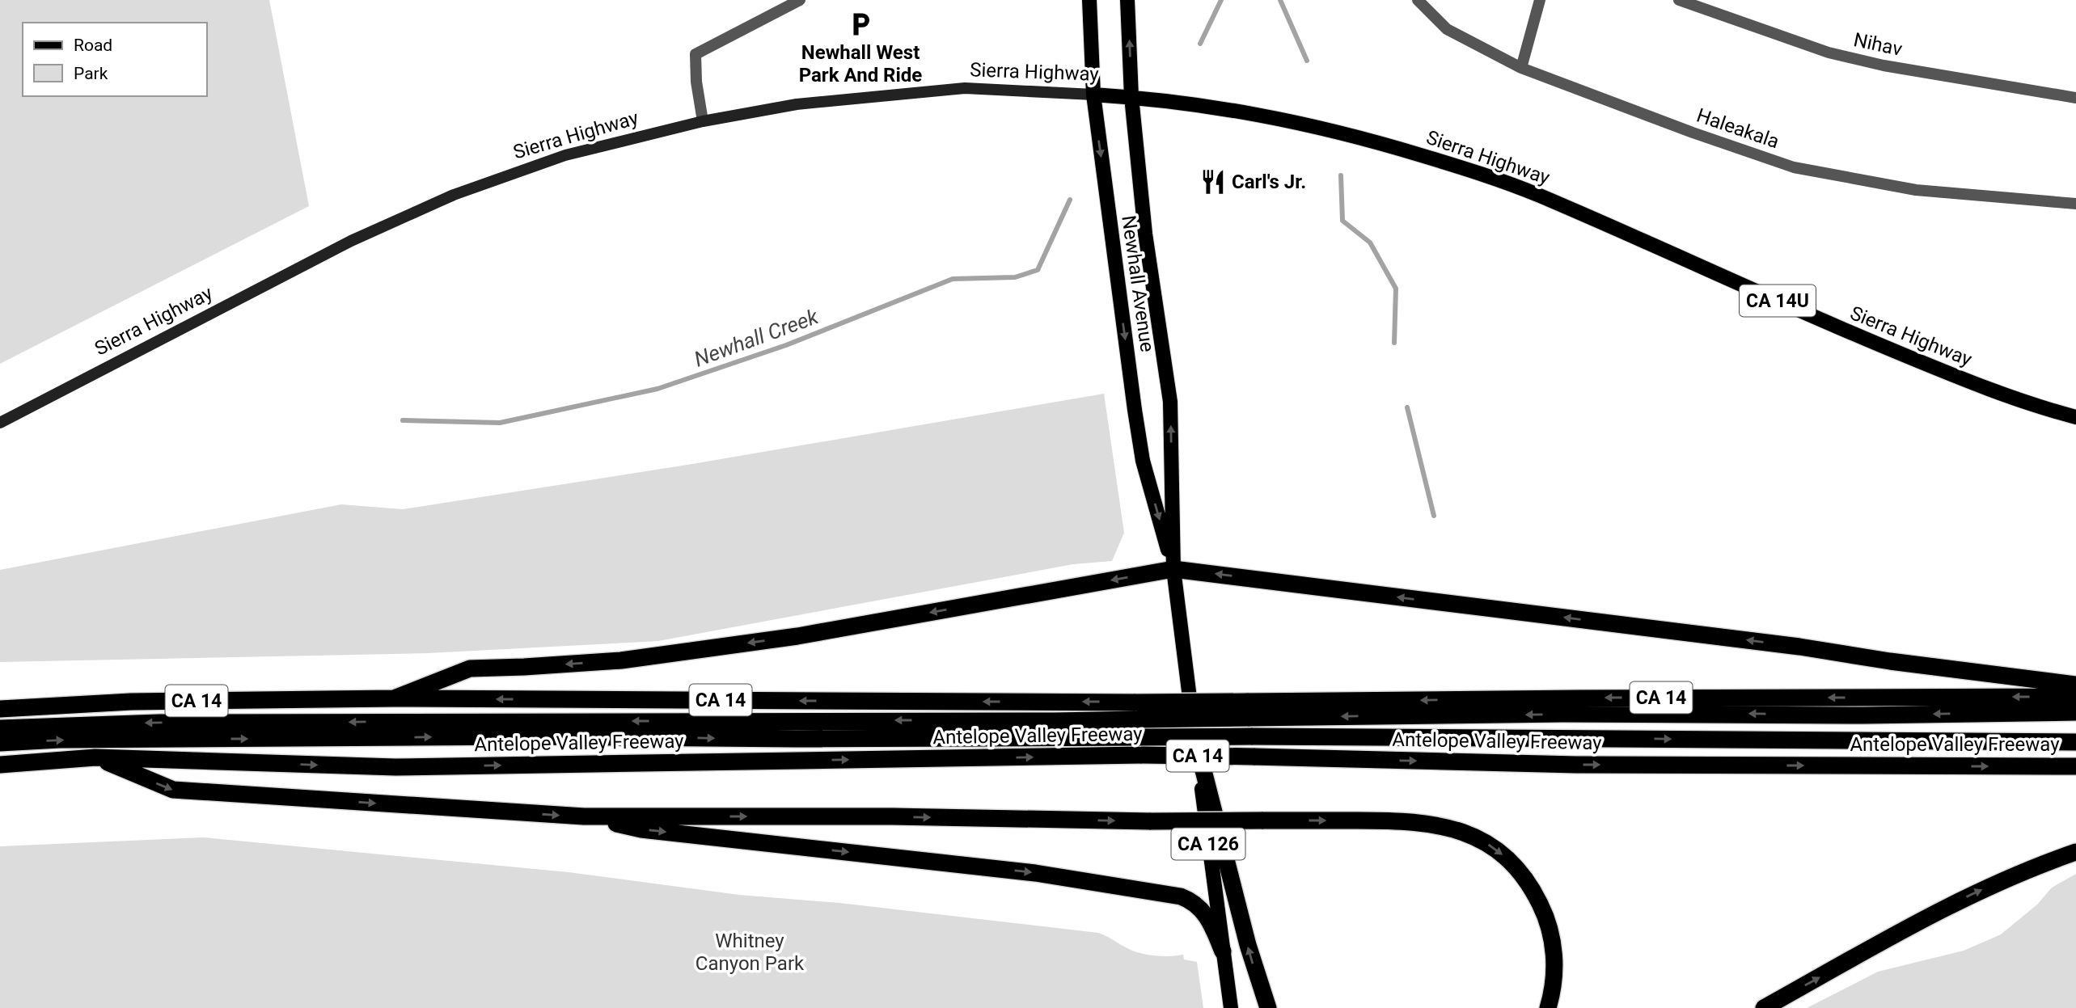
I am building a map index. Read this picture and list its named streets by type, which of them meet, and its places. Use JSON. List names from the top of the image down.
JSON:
{
  "streets": {
    "highway": ["CA 14", "Antelope Valley Freeway"],
    "main road": [
      "Sierra Highway",
      "Newhall Avenue",
      "CA 14U",
      "CA 126"
    ],
    "street": ["Nihav", "Haleakala"]
  },
  "crossings": [
    ["Sierra Highway", "Newhall Avenue"]
  ],
  "water": ["Newhall Creek"],
  "parks": ["Whitney Canyon Park"],
  "places": {
    "parking": ["Newhall West Park And Ride"],
    "restaurant": ["Carl's Jr."]
  },
  "legend": ["Road", "Park"]
}
